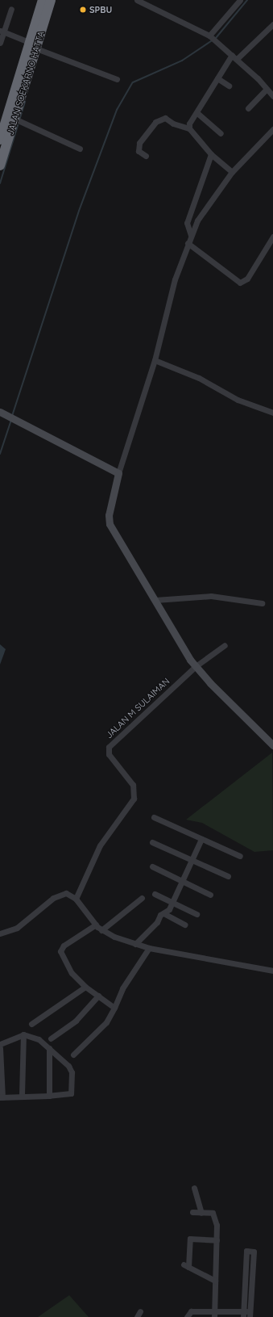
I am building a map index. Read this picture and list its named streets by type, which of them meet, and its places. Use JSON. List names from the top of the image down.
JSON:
{
  "streets": {
    "highway": ["JALAN SOEKARNO HATTA"],
    "street": ["JALAN M SULAIMAN"]
  },
  "places": ["SPBU"]
}
